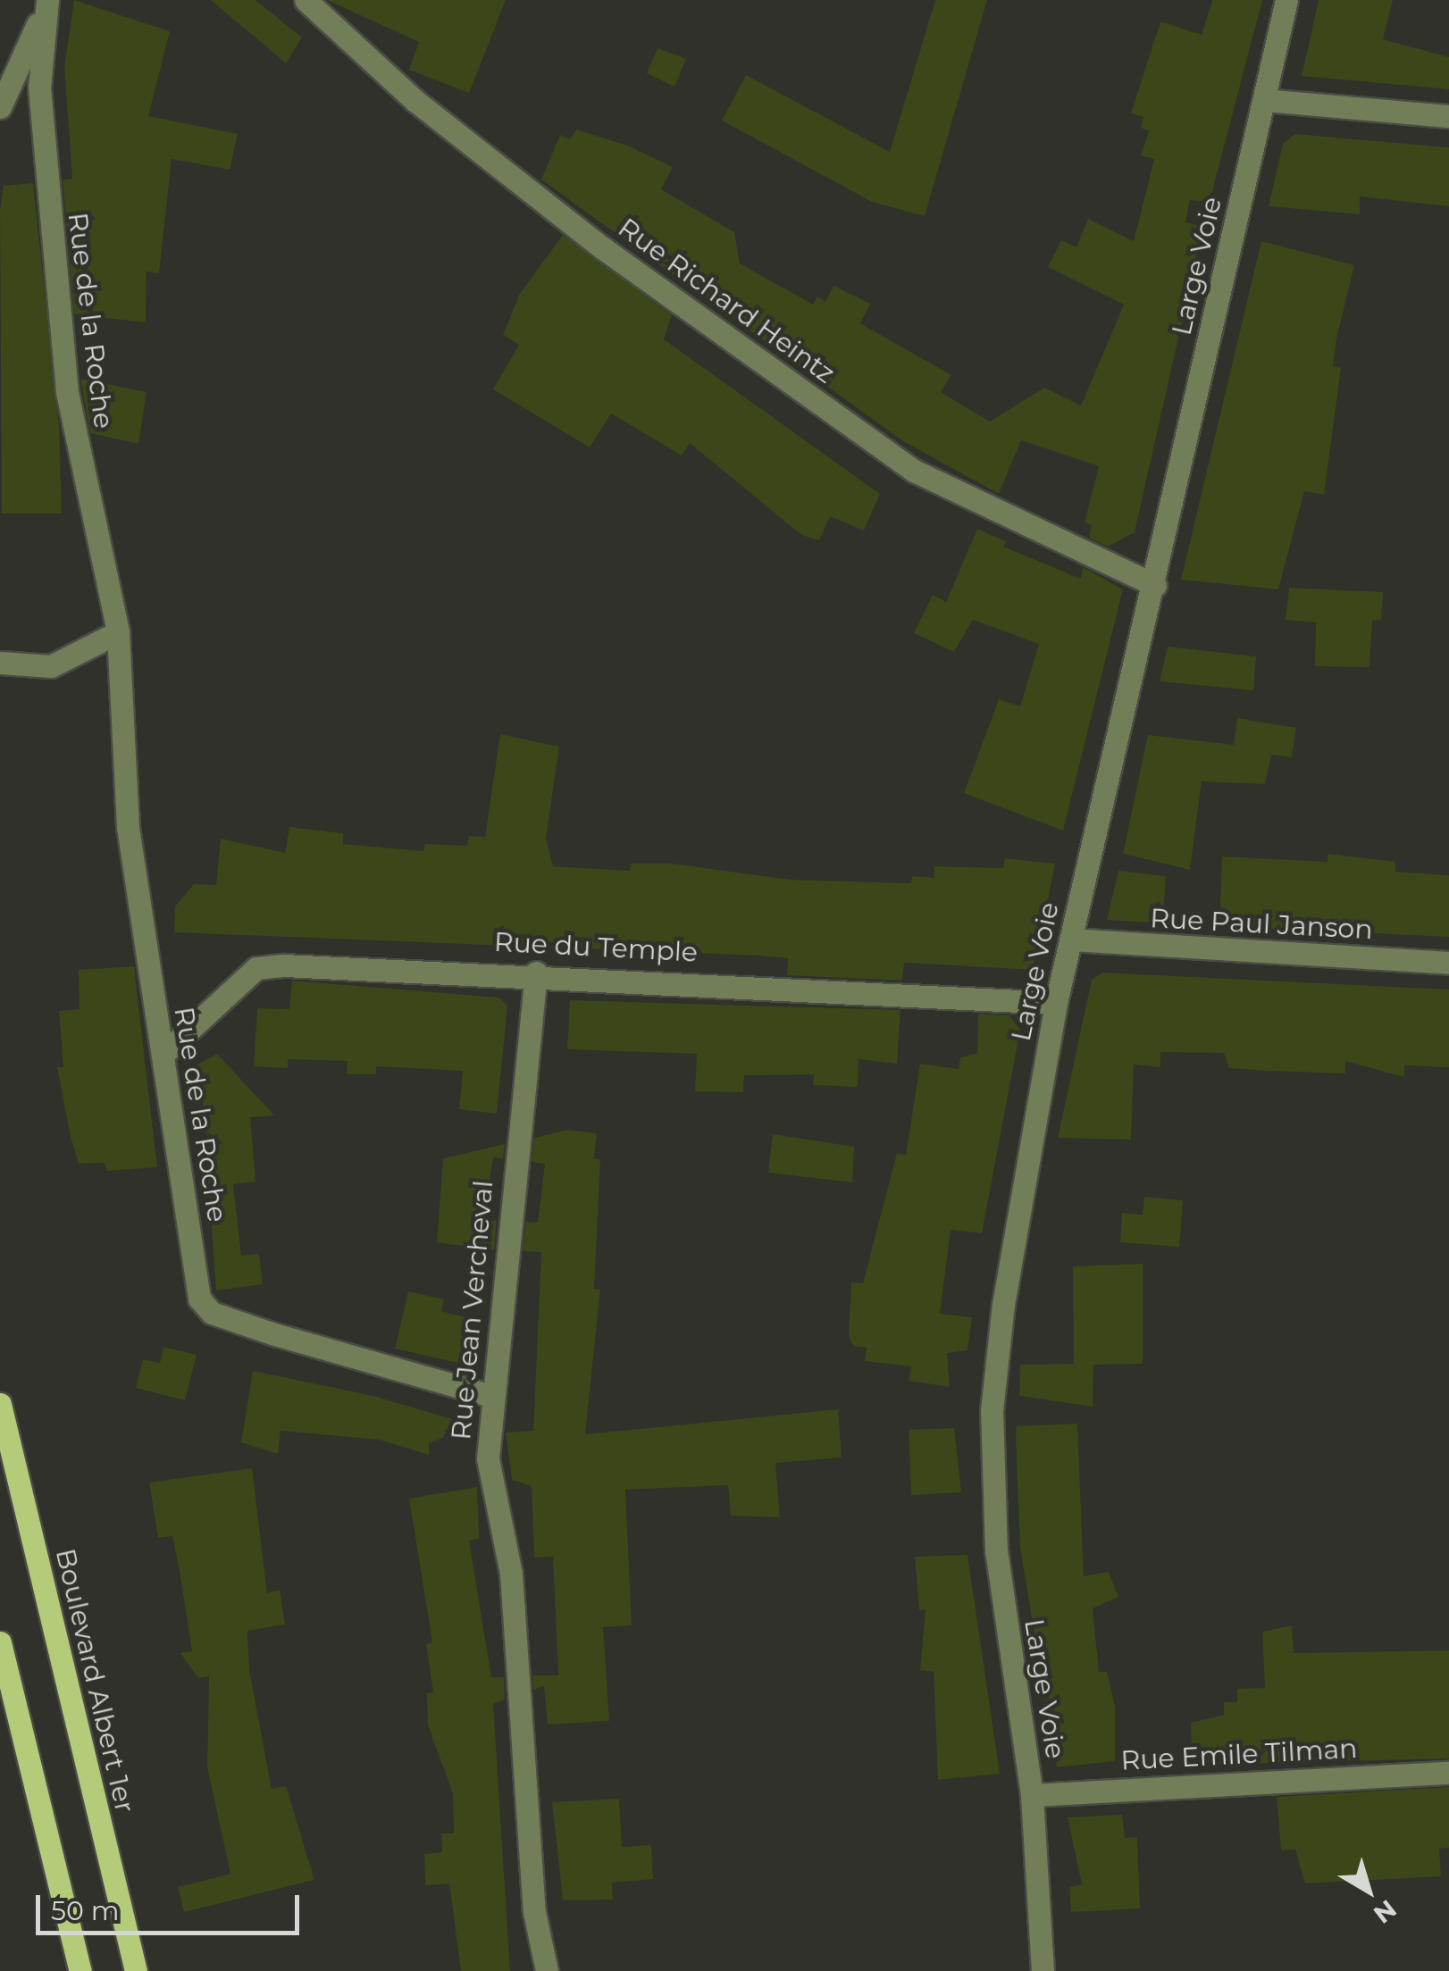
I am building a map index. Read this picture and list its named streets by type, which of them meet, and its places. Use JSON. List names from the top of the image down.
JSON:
{
  "streets": {
    "main road": ["Boulevard Albert 1er"],
    "street": [
      "Large Voie",
      "Rue Richard Heintz",
      "Rue de la Roche",
      "Rue Paul Janson",
      "Rue du Temple",
      "Rue Jean Vercheval",
      "Rue Emile Tilman"
    ]
  },
  "crossings": [
    ["Large Voie", "Rue Richard Heintz"],
    ["Large Voie", "Rue Paul Janson"],
    ["Large Voie", "Rue du Temple"],
    ["Large Voie", "Rue Emile Tilman"],
    ["Rue de la Roche", "Rue du Temple"],
    ["Rue de la Roche", "Rue Jean Vercheval"],
    ["Rue du Temple", "Rue Jean Vercheval"]
  ],
  "scale_bar": "50 m",
  "north": "bottom right"
}
